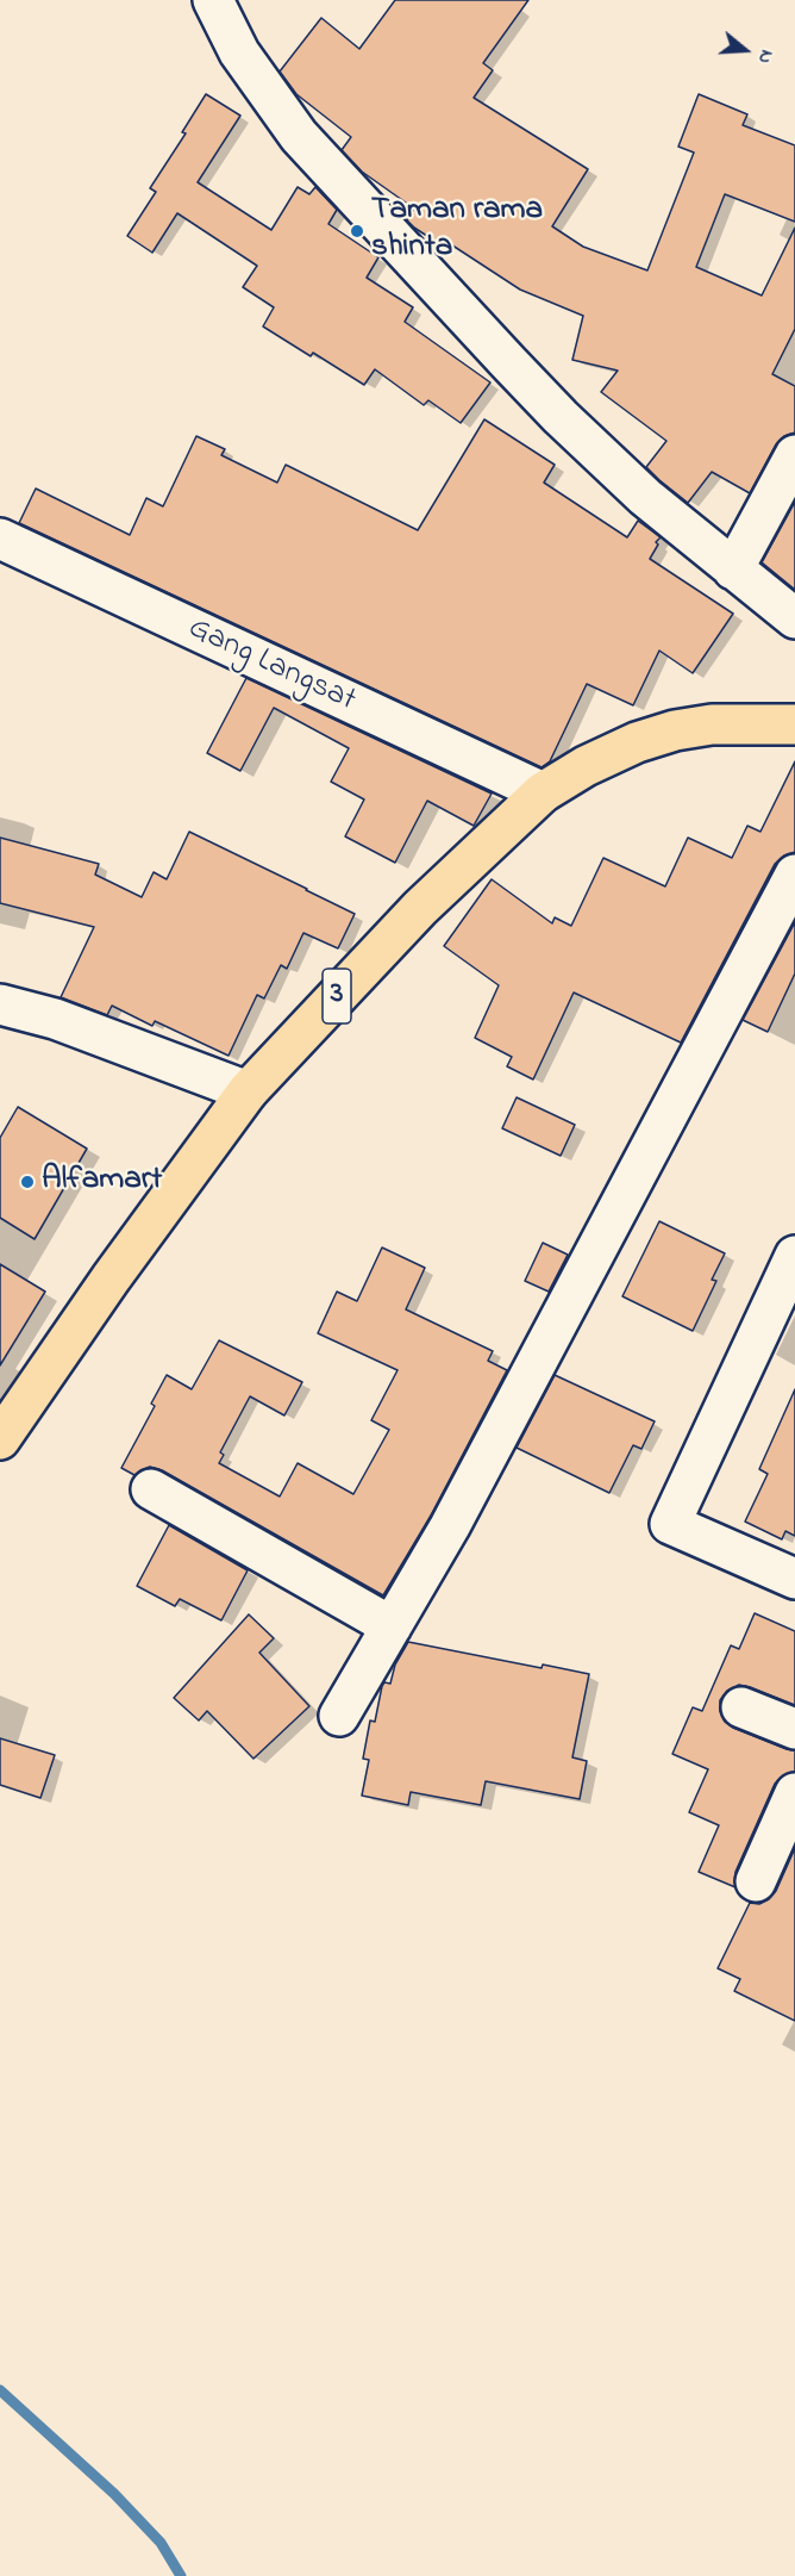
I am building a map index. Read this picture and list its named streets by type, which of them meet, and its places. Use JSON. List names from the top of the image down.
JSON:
{
  "streets": {
    "highway": ["3"],
    "street": ["Gang Langsat"]
  },
  "crossings": [
    ["Gang Langsat", "3"]
  ],
  "places": ["Taman rama shinta", "Alfamart"],
  "north": "right"
}
